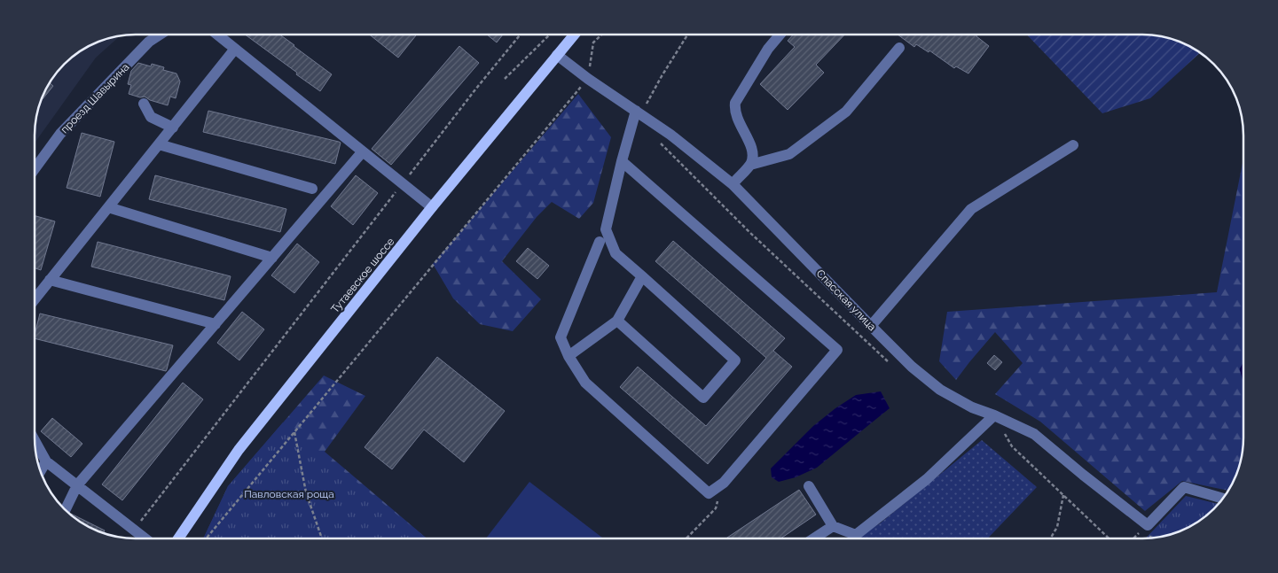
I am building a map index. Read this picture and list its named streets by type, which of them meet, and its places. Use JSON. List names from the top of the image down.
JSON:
{
  "streets": {
    "main road": ["Тутаевское шоссе"],
    "street": ["проезд Шавырина", "Спасская улица"]
  },
  "crossings": [
    ["Тутаевское шоссе", "Спасская улица"]
  ],
  "parks": ["Павловская роща"]
}
